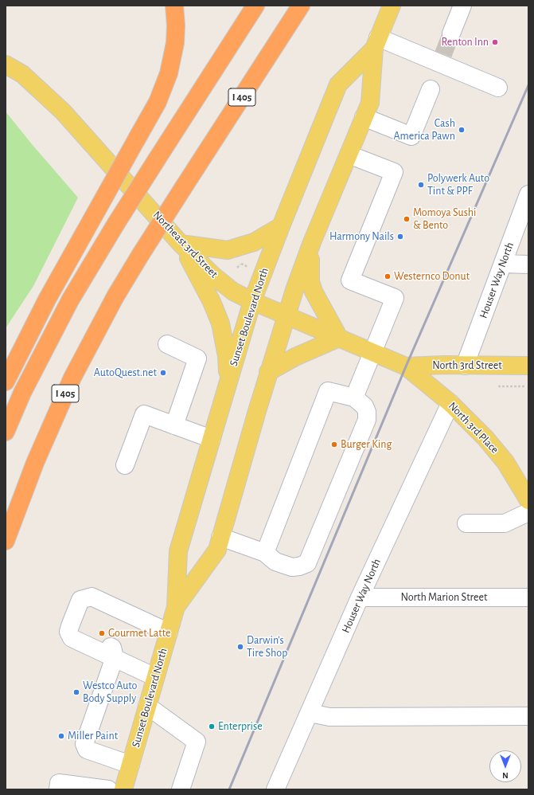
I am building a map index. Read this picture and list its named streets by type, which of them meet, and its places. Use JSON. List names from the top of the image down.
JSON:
{
  "streets": {
    "highway": ["I 405"],
    "main road": [
      "Northeast 3rd Street",
      "Sunset Boulevard North",
      "North 3rd Street",
      "North 3rd Place"
    ],
    "street": ["Houser Way North", "North Marion Street"]
  },
  "crossings": [
    ["Northeast 3rd Street", "Sunset Boulevard North"],
    ["Northeast 3rd Street", "North 3rd Street"],
    ["Northeast 3rd Street", "North 3rd Place"],
    ["Houser Way North", "North 3rd Street"],
    ["Houser Way North", "North 3rd Place"],
    ["Houser Way North", "North Marion Street"],
    ["North 3rd Street", "North 3rd Place"]
  ],
  "places": [
    "Renton Inn",
    "Cash America Pawn",
    "Polywerk Auto Tint & PPF",
    "Momoya Sushi & Bento",
    "Harmony Nails",
    "Westernco Donut",
    "AutoQuest.net",
    "Burger King",
    "Gourmet Latte",
    "Darwin's Tire Shop",
    "Westco Auto Body Supply",
    "Enterprise",
    "Miller Paint"
  ],
  "north": "bottom"
}
